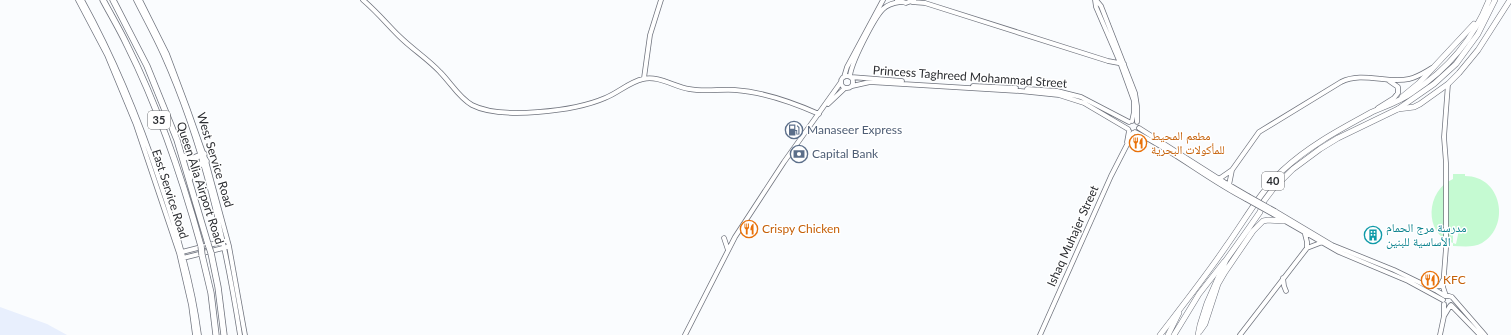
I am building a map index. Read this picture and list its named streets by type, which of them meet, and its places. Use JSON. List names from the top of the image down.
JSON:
{
  "streets": {
    "highway": ["35", "Queen Alia Airport Road"],
    "main road": ["40"],
    "street": [
      "Princess Taghreed Mohammad Street",
      "West Service Road",
      "East Service Road",
      "Ishaq Muhajer Street"
    ]
  },
  "crossings": [
    ["Princess Taghreed Mohammad Street", "Ishaq Muhajer Street"]
  ],
  "places": {
    "fuel station": ["Manaseer Express"],
    "restaurant": ["مطعم المحيط للمأكولات البحرية", "Crispy Chicken", "KFC"],
    "bank": ["Capital Bank"],
    "building": ["مدرسة مرج الحمام الأساسية للبنين"]
  }
}
